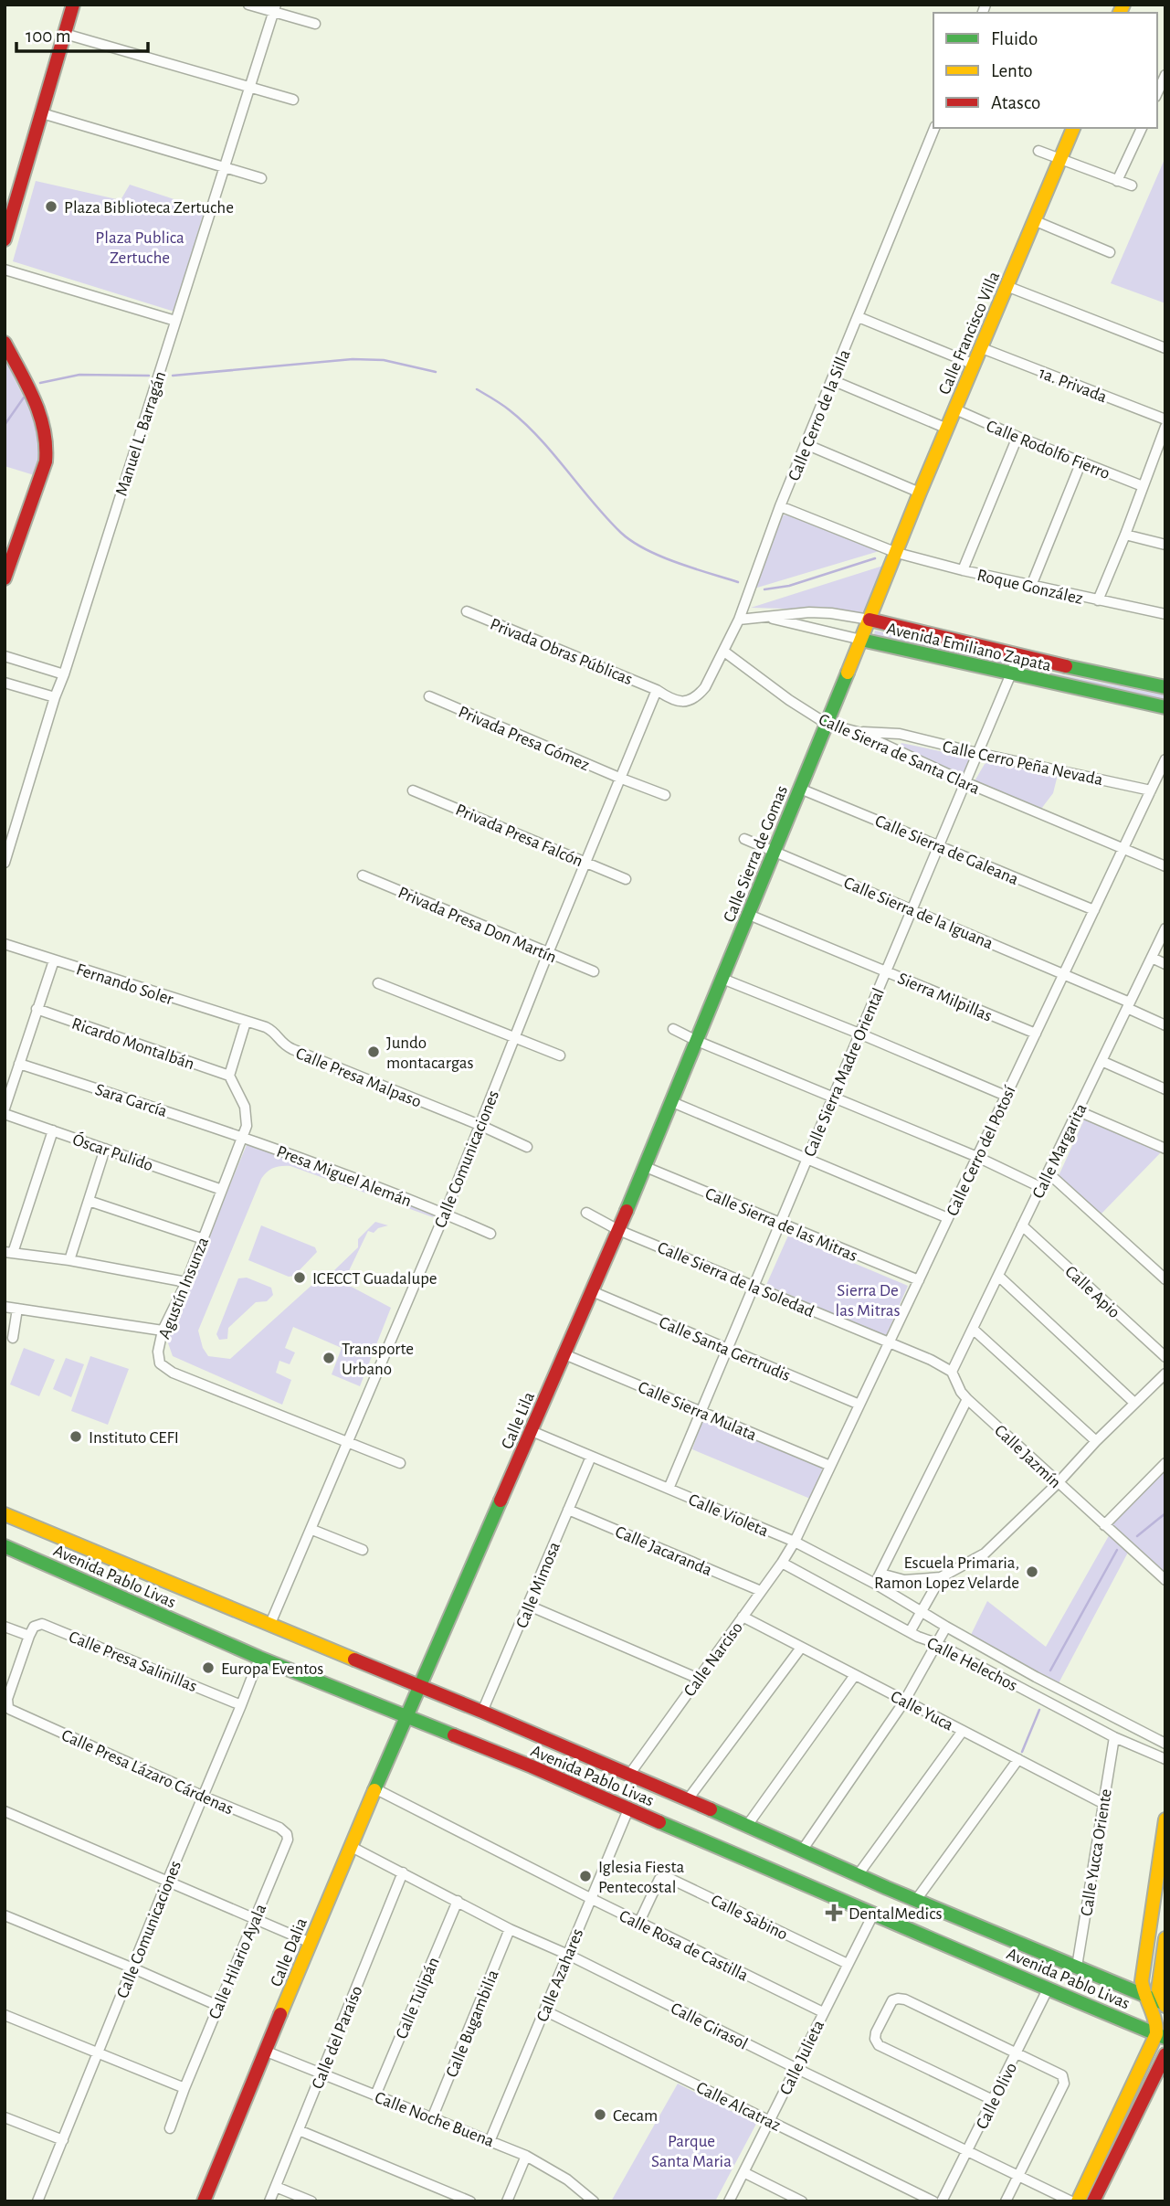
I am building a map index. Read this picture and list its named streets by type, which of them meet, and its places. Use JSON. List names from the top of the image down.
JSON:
{
  "streets": {
    "street": [
      "Calle Francisco Villa",
      "1a. Privada",
      "Calle Cerro de la Silla",
      "Manuel L. Barragán",
      "Calle Rodolfo Fierro",
      "Roque González",
      "Avenida Emiliano Zapata",
      "Privada Obras Públicas",
      "Privada Presa Gómez",
      "Calle Sierra de Santa Clara",
      "Calle Cerro Peña Nevada",
      "Privada Presa Falcón",
      "Calle Sierra de Galeana",
      "Calle Sierra de Gomas",
      "Calle Sierra de la Iguana",
      "Privada Presa Don Martín",
      "Fernando Soler",
      "Sierra Milpillas",
      "Ricardo Montalbán",
      "Calle Sierra Madre Oriental",
      "Calle Presa Malpaso",
      "Sara García",
      "Calle Cerro del Potosí",
      "Calle Margarita",
      "Óscar Pulido",
      "Calle Comunicaciones",
      "Presa Miguel Alemán",
      "Calle Sierra de las Mitras",
      "Calle Sierra de la Soledad",
      "Agustín Insunza",
      "Calle Apio",
      "Calle Santa Gertrudis",
      "Calle Sierra Mulata",
      "Calle Lila",
      "Calle Jazmín",
      "Calle Violeta",
      "Calle Jacaranda",
      "Avenida Pablo Livas",
      "Calle Mimosa",
      "Calle Narciso",
      "Calle Presa Salinillas",
      "Calle Helechos",
      "Calle Yuca",
      "Calle Presa Lázaro Cárdenas",
      "Calle Yucca Oriente",
      "Calle Sabino",
      "Calle Rosa de Castilla",
      "Calle Dalia",
      "Calle Hilario Ayala",
      "Calle Azahares",
      "Calle Tulipán",
      "Calle Bugambilia",
      "Calle Girasol",
      "Calle del Paraíso",
      "Calle Julieta",
      "Calle Olivo",
      "Calle Alcatraz",
      "Calle Noche Buena"
    ]
  },
  "crossings": [
    ["Calle Francisco Villa", "1a. Privada"],
    ["Calle Francisco Villa", "Calle Rodolfo Fierro"],
    ["Calle Francisco Villa", "Roque González"],
    ["Calle Francisco Villa", "Calle Sierra de Gomas"],
    ["Calle Cerro de la Silla", "Roque González"],
    ["Calle Cerro de la Silla", "Avenida Emiliano Zapata"],
    ["Calle Cerro de la Silla", "Privada Obras Públicas"],
    ["Calle Cerro de la Silla", "Calle Sierra de Santa Clara"],
    ["Roque González", "Calle Sierra de Gomas"],
    ["Avenida Emiliano Zapata", "Calle Sierra de Gomas"],
    ["Avenida Emiliano Zapata", "Calle Sierra Madre Oriental"],
    ["Privada Obras Públicas", "Calle Comunicaciones"],
    ["Privada Presa Gómez", "Calle Comunicaciones"],
    ["Calle Sierra de Santa Clara", "Calle Cerro Peña Nevada"],
    ["Calle Sierra de Santa Clara", "Calle Sierra de Gomas"],
    ["Calle Sierra de Santa Clara", "Calle Sierra Madre Oriental"],
    ["Calle Sierra de Santa Clara", "Calle Cerro del Potosí"],
    ["Calle Cerro Peña Nevada", "Calle Sierra Madre Oriental"],
    ["Calle Cerro Peña Nevada", "Calle Cerro del Potosí"],
    ["Privada Presa Falcón", "Calle Comunicaciones"],
    ["Calle Sierra de Galeana", "Calle Sierra de Gomas"],
    ["Calle Sierra de Galeana", "Calle Sierra Madre Oriental"],
    ["Calle Sierra de Galeana", "Calle Cerro del Potosí"],
    ["Calle Sierra de Gomas", "Calle Sierra de la Iguana"],
    ["Calle Sierra de Gomas", "Sierra Milpillas"],
    ["Calle Sierra de Gomas", "Calle Sierra de las Mitras"],
    ["Calle Sierra de Gomas", "Calle Lila"],
    ["Calle Sierra de la Iguana", "Calle Sierra Madre Oriental"],
    ["Calle Sierra de la Iguana", "Calle Cerro del Potosí"],
    ["Calle Sierra de la Iguana", "Calle Margarita"],
    ["Privada Presa Don Martín", "Calle Comunicaciones"],
    ["Fernando Soler", "Calle Presa Malpaso"],
    ["Sierra Milpillas", "Calle Sierra Madre Oriental"],
    ["Sierra Milpillas", "Calle Cerro del Potosí"],
    ["Ricardo Montalbán", "Agustín Insunza"],
    ["Calle Sierra Madre Oriental", "Calle Sierra de las Mitras"],
    ["Calle Sierra Madre Oriental", "Calle Sierra de la Soledad"],
    ["Calle Sierra Madre Oriental", "Calle Santa Gertrudis"],
    ["Calle Sierra Madre Oriental", "Calle Sierra Mulata"],
    ["Calle Sierra Madre Oriental", "Calle Violeta"],
    ["Calle Presa Malpaso", "Calle Comunicaciones"],
    ["Sara García", "Presa Miguel Alemán"],
    ["Sara García", "Agustín Insunza"],
    ["Calle Cerro del Potosí", "Calle Sierra de las Mitras"],
    ["Calle Cerro del Potosí", "Calle Sierra de la Soledad"],
    ["Calle Cerro del Potosí", "Calle Santa Gertrudis"],
    ["Calle Cerro del Potosí", "Calle Sierra Mulata"],
    ["Calle Cerro del Potosí", "Calle Violeta"],
    ["Calle Cerro del Potosí", "Calle Narciso"],
    ["Calle Margarita", "Calle Apio"],
    ["Calle Margarita", "Calle Jazmín"],
    ["Óscar Pulido", "Agustín Insunza"],
    ["Calle Comunicaciones", "Presa Miguel Alemán"],
    ["Calle Comunicaciones", "Agustín Insunza"],
    ["Calle Comunicaciones", "Avenida Pablo Livas"],
    ["Calle Comunicaciones", "Calle Presa Salinillas"],
    ["Calle Comunicaciones", "Calle Presa Lázaro Cárdenas"],
    ["Presa Miguel Alemán", "Agustín Insunza"],
    ["Calle Sierra de las Mitras", "Calle Lila"],
    ["Calle Sierra de la Soledad", "Calle Lila"],
    ["Calle Santa Gertrudis", "Calle Lila"],
    ["Calle Sierra Mulata", "Calle Lila"],
    ["Calle Lila", "Calle Violeta"],
    ["Calle Lila", "Avenida Pablo Livas"],
    ["Calle Lila", "Calle Dalia"],
    ["Calle Violeta", "Calle Mimosa"],
    ["Calle Violeta", "Calle Narciso"],
    ["Calle Jacaranda", "Calle Mimosa"],
    ["Calle Jacaranda", "Calle Narciso"],
    ["Avenida Pablo Livas", "Calle Mimosa"],
    ["Avenida Pablo Livas", "Calle Narciso"],
    ["Avenida Pablo Livas", "Calle Yucca Oriente"],
    ["Avenida Pablo Livas", "Calle Dalia"],
    ["Avenida Pablo Livas", "Calle Azahares"],
    ["Avenida Pablo Livas", "Calle Julieta"],
    ["Avenida Pablo Livas", "Calle Olivo"],
    ["Calle Narciso", "Calle Helechos"],
    ["Calle Narciso", "Calle Yuca"],
    ["Calle Helechos", "Calle Yucca Oriente"],
    ["Calle Yuca", "Calle Yucca Oriente"],
    ["Calle Presa Lázaro Cárdenas", "Calle Hilario Ayala"],
    ["Calle Sabino", "Calle Rosa de Castilla"],
    ["Calle Sabino", "Calle Julieta"],
    ["Calle Rosa de Castilla", "Calle Dalia"],
    ["Calle Rosa de Castilla", "Calle Azahares"],
    ["Calle Rosa de Castilla", "Calle Julieta"],
    ["Calle Dalia", "Calle Girasol"],
    ["Calle Dalia", "Calle Noche Buena"],
    ["Calle Azahares", "Calle Girasol"],
    ["Calle Azahares", "Calle Alcatraz"],
    ["Calle Azahares", "Calle Noche Buena"],
    ["Calle Tulipán", "Calle Girasol"],
    ["Calle Tulipán", "Calle Noche Buena"],
    ["Calle Bugambilia", "Calle Girasol"],
    ["Calle Bugambilia", "Calle Noche Buena"],
    ["Calle Girasol", "Calle del Paraíso"],
    ["Calle Girasol", "Calle Julieta"],
    ["Calle Girasol", "Calle Olivo"],
    ["Calle del Paraíso", "Calle Noche Buena"],
    ["Calle Julieta", "Calle Alcatraz"]
  ],
  "parks": ["Plaza Publica Zertuche", "Sierra De las Mitras", "Parque Santa Maria"],
  "places": {
    "other": [
      "Plaza Biblioteca Zertuche",
      "Jundo montacargas",
      "ICECCT Guadalupe",
      "Transporte Urbano",
      "Instituto CEFI",
      "Escuela Primaria, Ramon Lopez Velarde",
      "Europa Eventos",
      "Iglesia Fiesta Pentecostal",
      "Cecam"
    ],
    "health": ["DentalMedics"]
  },
  "legend": ["Fluido", "Lento", "Atasco"],
  "scale_bar": "100 m"
}
